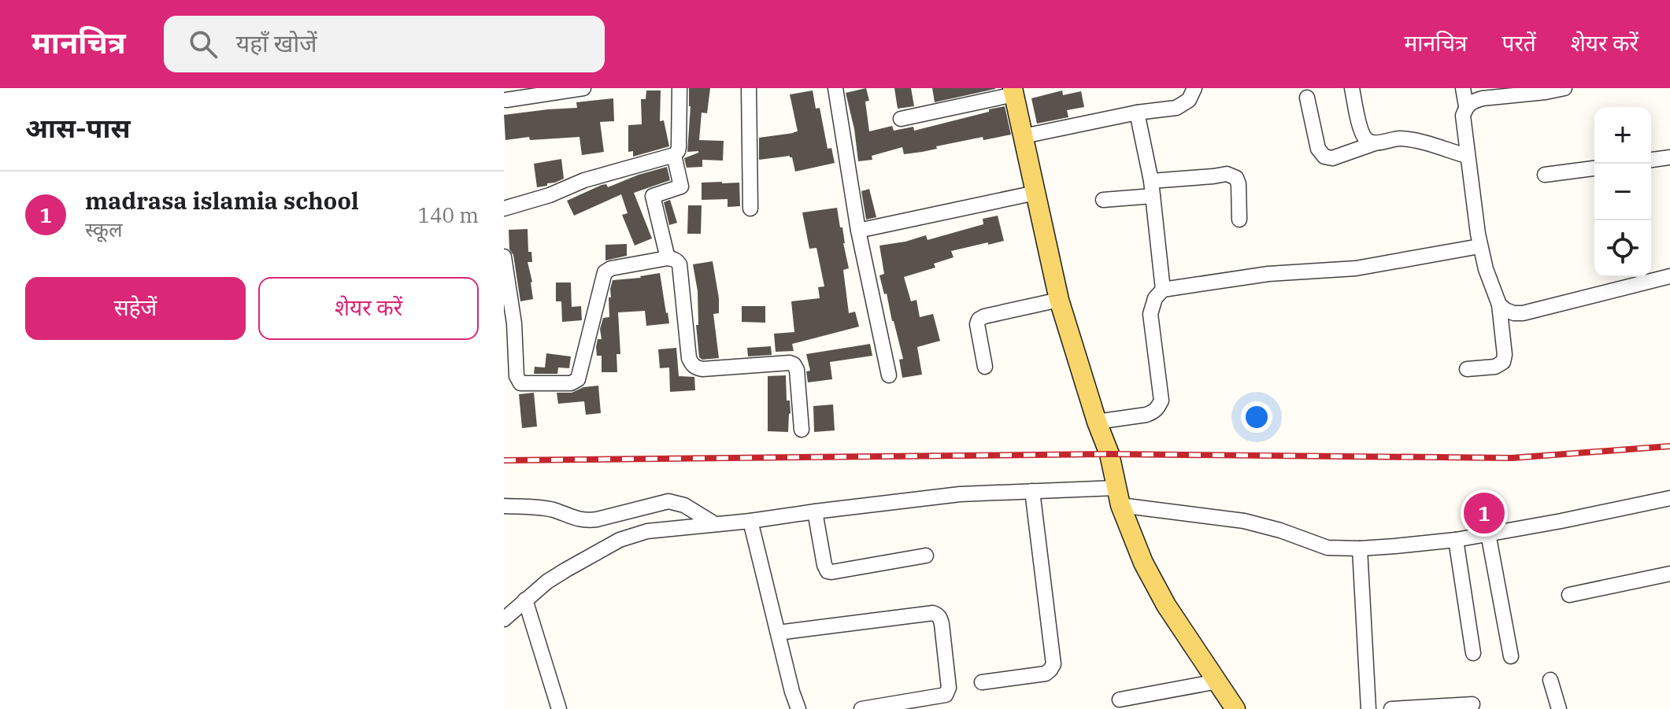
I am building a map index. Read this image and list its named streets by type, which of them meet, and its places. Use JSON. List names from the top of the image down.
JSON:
{
  "page": {
    "header": "मानचित्र",
    "search": "यहाँ खोजें",
    "nav": ["मानचित्र", "परतें", "शेयर करें"],
    "heading": "आस-पास",
    "map_buttons": ["+", "−"],
    "list": [
      {
        "mark": "1",
        "name": "madrasa islamia school",
        "note": "स्कूल",
        "value": "140 m"
      }
    ],
    "buttons": ["सहेजें", "शेयर करें"],
    "pins": "1"
  }
}
